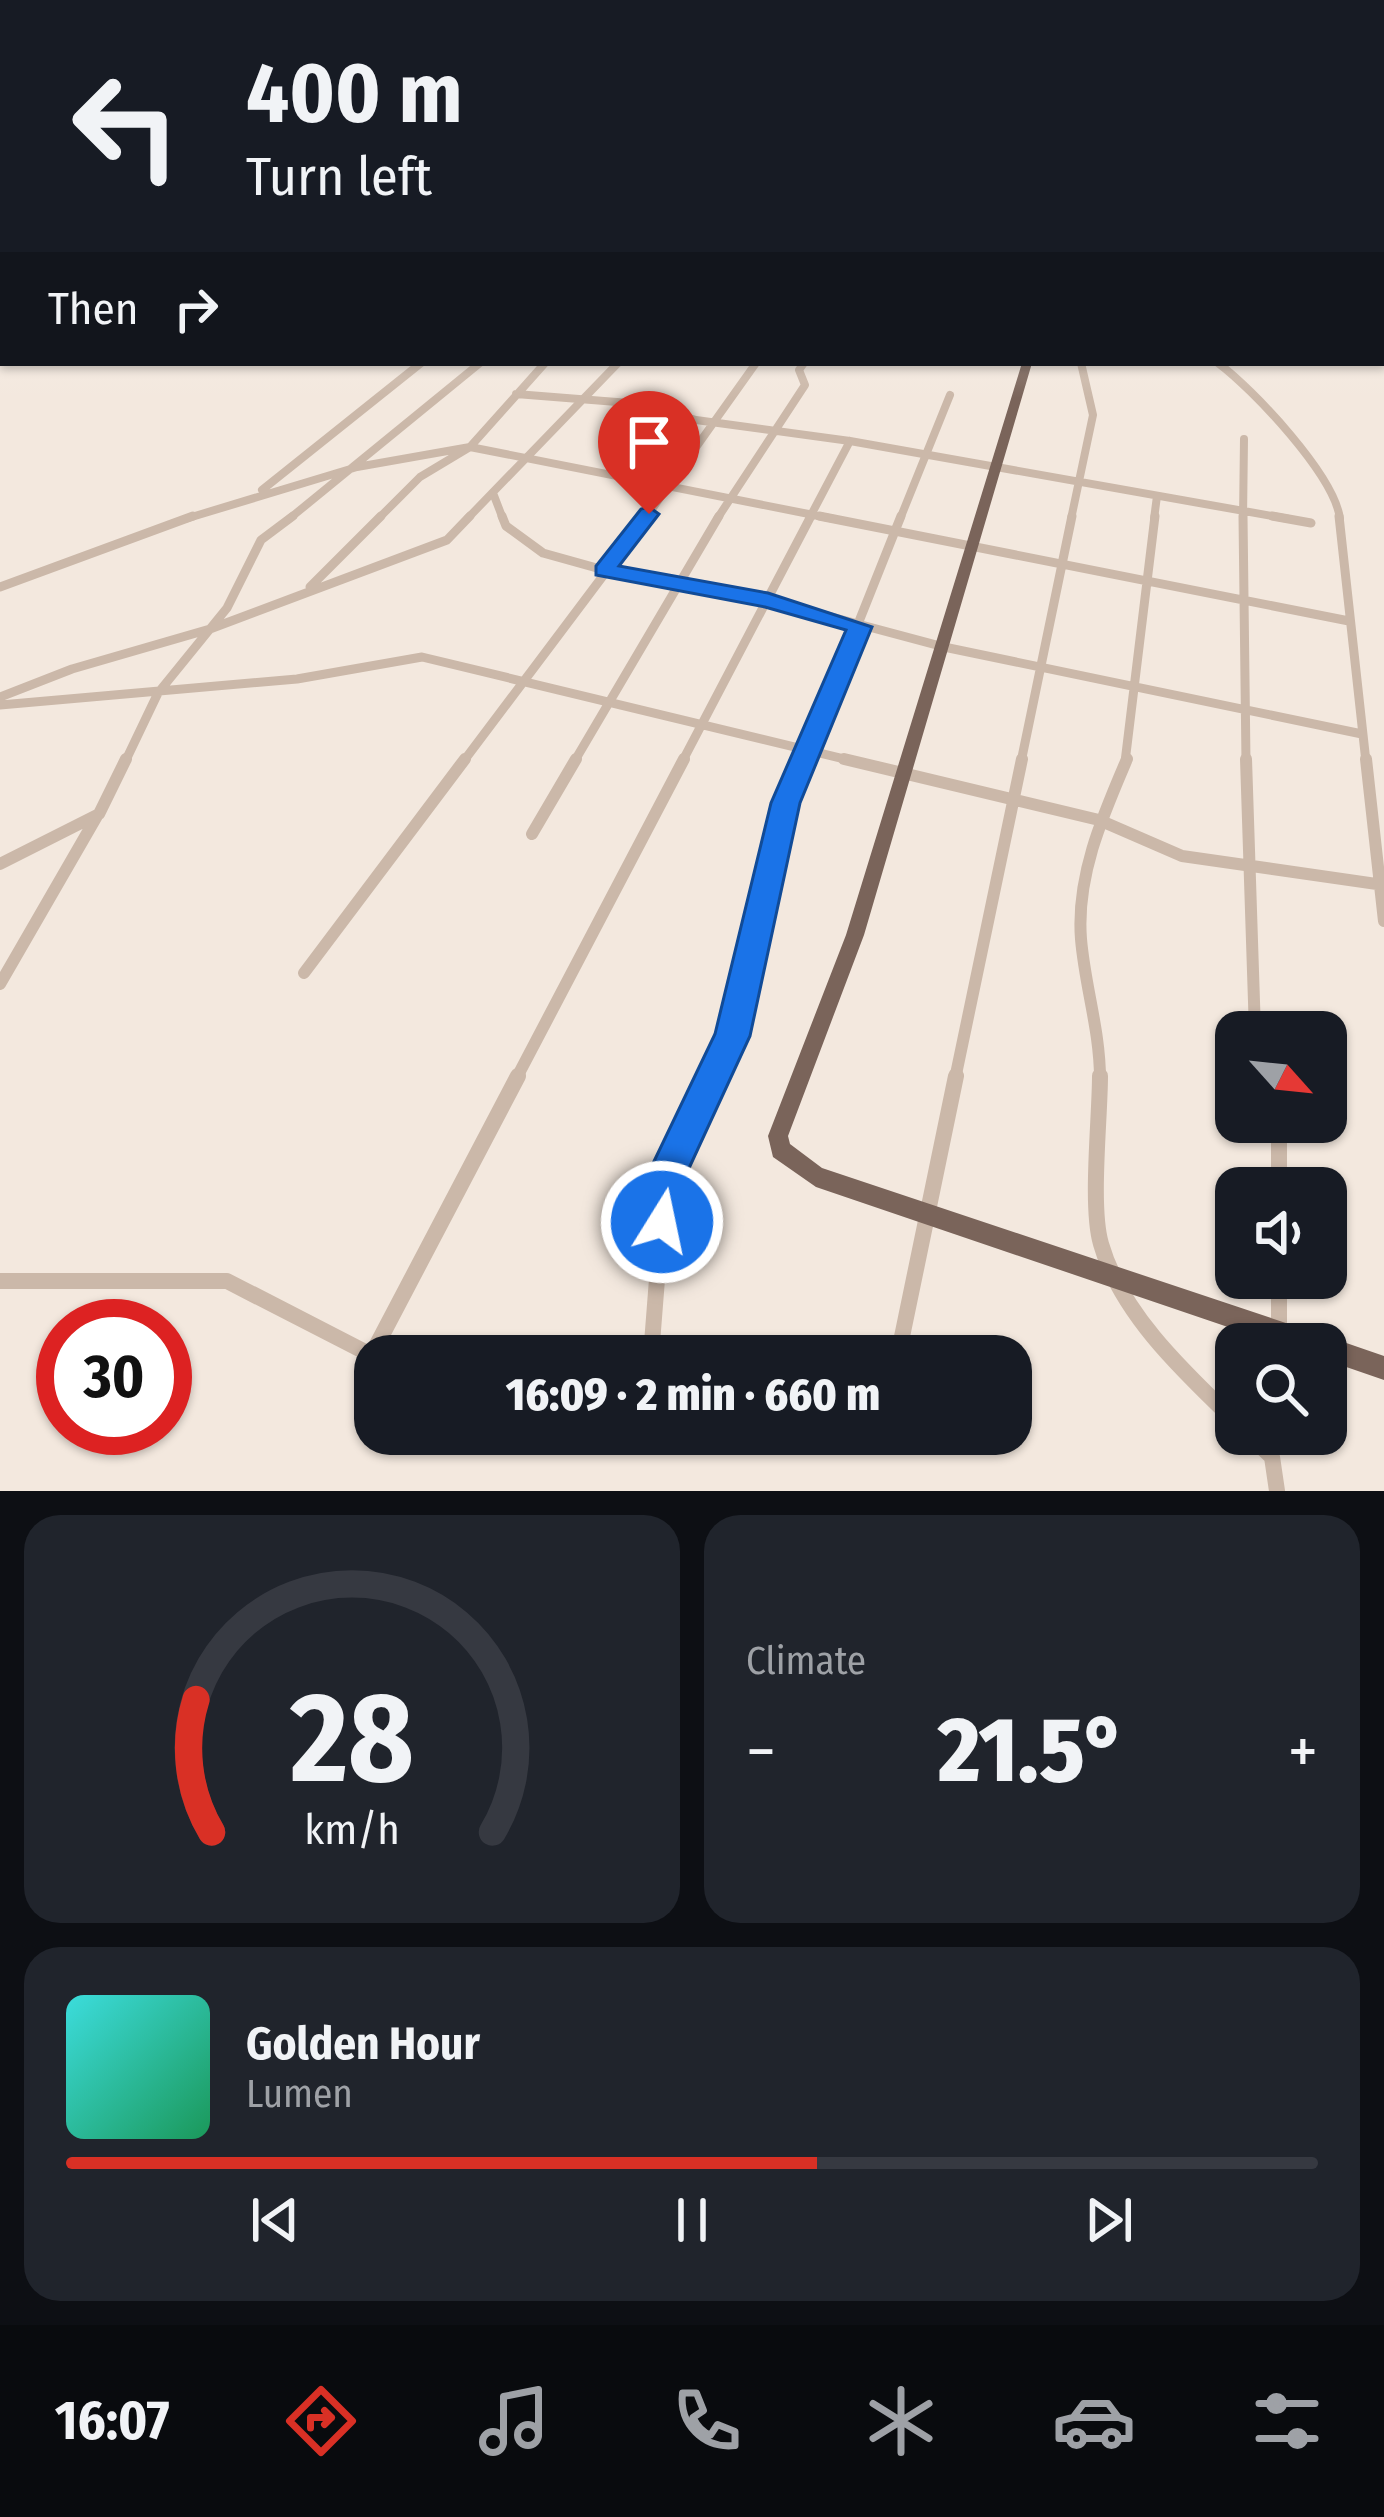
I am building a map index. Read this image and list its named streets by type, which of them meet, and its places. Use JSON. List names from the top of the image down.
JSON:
{
  "north": "bottom right",
  "page": {
    "turn": ["400 m", "Turn left"],
    "then": "Then",
    "limit": "30",
    "trip": "16:09 · 2 min · 660 m",
    "tile": "Climate",
    "heat": ["−", "21.5°", "+"],
    "song": ["Golden Hour", "Lumen"],
    "tabs": "16:07",
    "gauge": ["28", "km/h"]
  }
}
